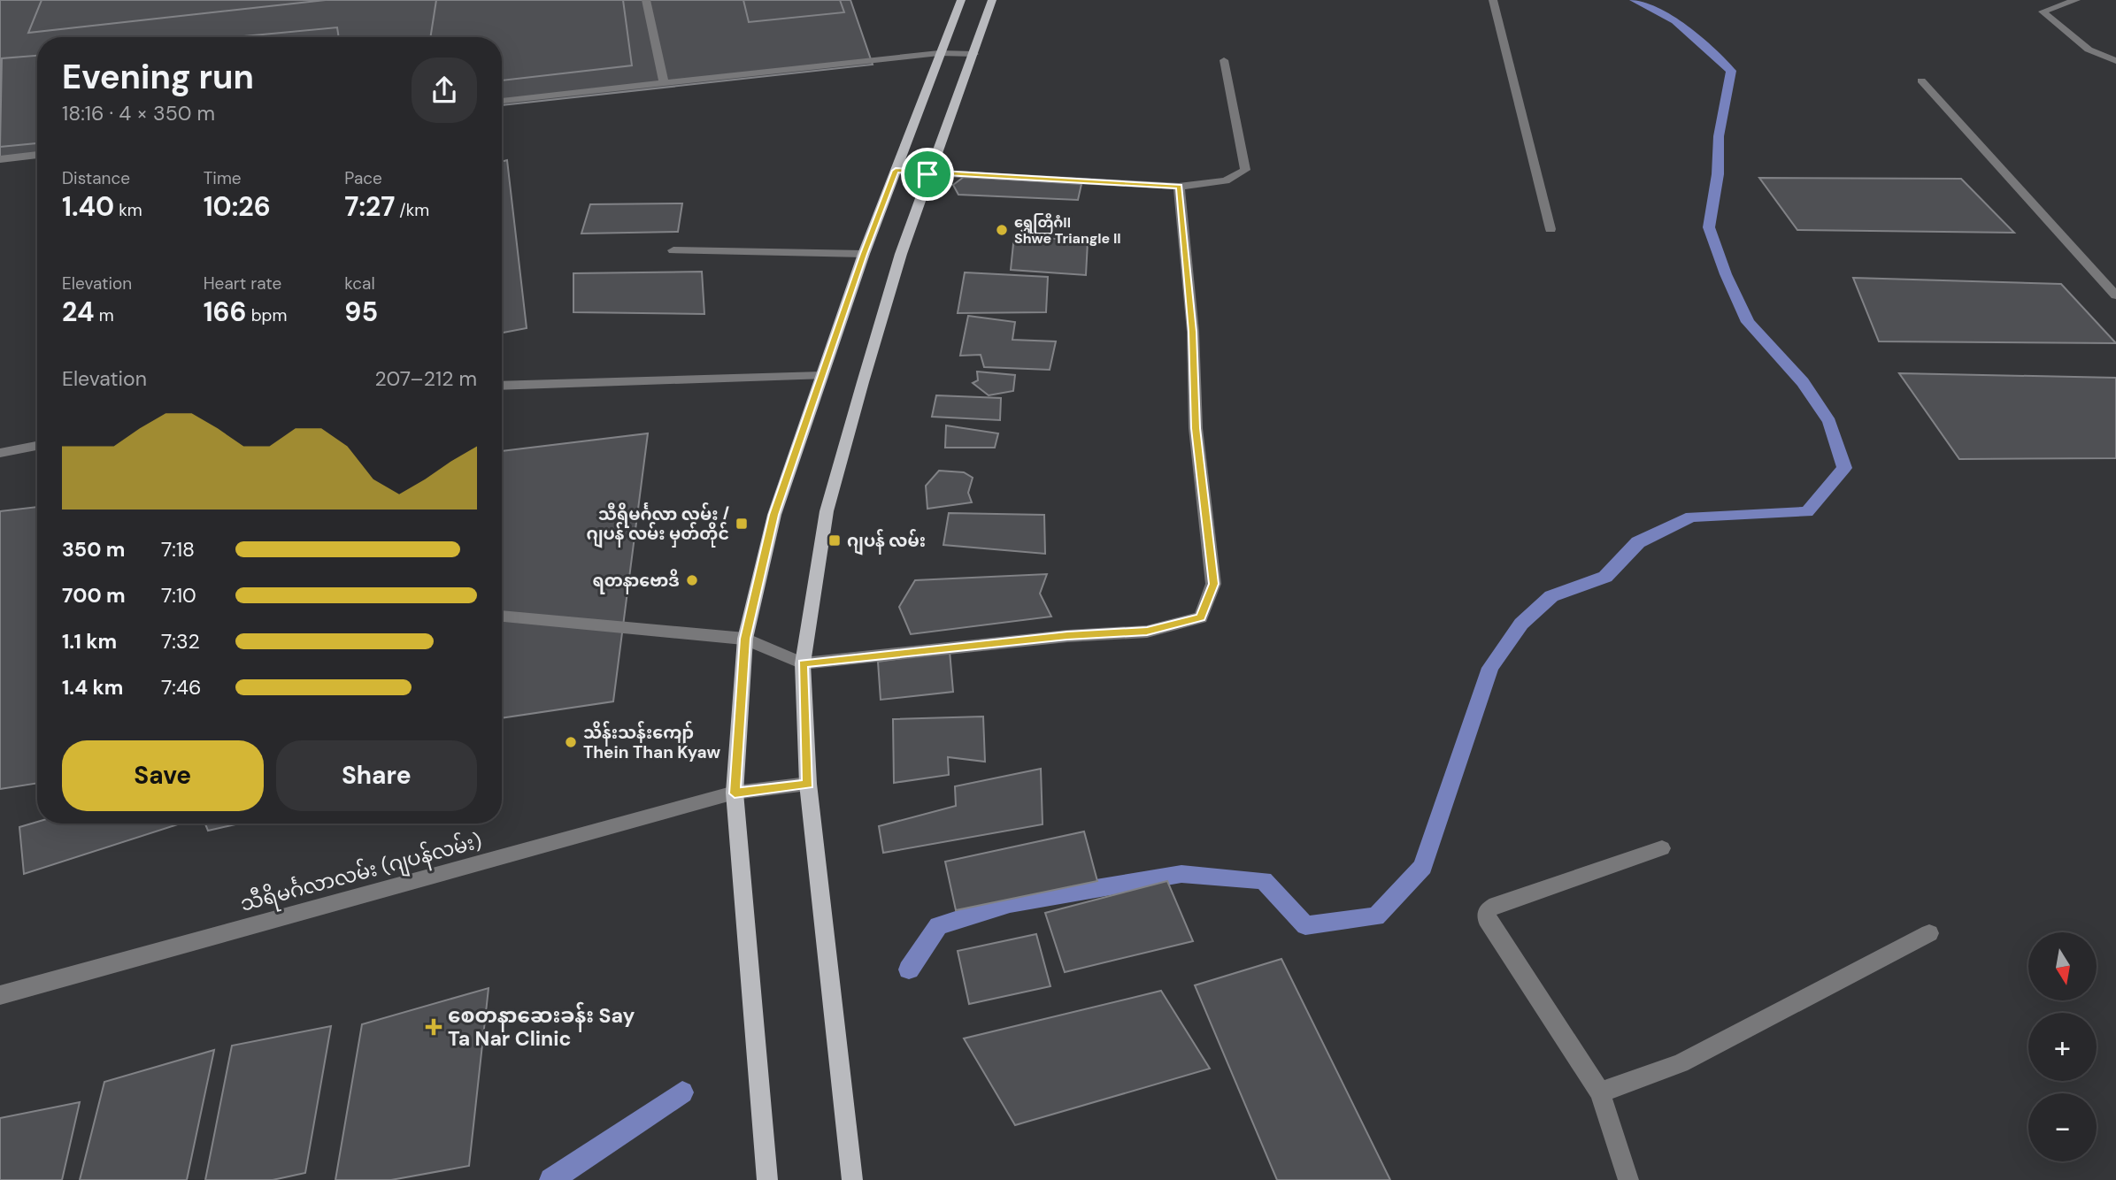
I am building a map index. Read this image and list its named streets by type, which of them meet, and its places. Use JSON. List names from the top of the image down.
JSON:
{
  "streets": {
    "street": ["သီရိမင်္ဂလာလမ်း (ဂျပန်လမ်း)"]
  },
  "places": {
    "other": ["ရွှေတြိဂံII Shwe Triangle II", "ရတနာဗောဒိ", "သိန်းသန်းကျော် Thein Than Kyaw"],
    "transit": ["သီရိမင်္ဂလာ လမ်း / ဂျပန် လမ်း မှတ်တိုင်", "ဂျပန် လမ်း"],
    "health": ["စေတနာဆေးခန်း Say Ta Nar Clinic"]
  },
  "north": "bottom",
  "page": {
    "heading": ["Evening run", "18:16 · 4 × 350 m"],
    "stats": [
      ["Distance", "1.40 km"],
      ["Time", "10:26"],
      ["Pace", "7:27 /km"],
      ["Elevation", "24 m"],
      ["Heart rate", "166 bpm"],
      ["kcal", "95"]
    ],
    "chart": ["Elevation", "207–212 m"],
    "list": [
      {
        "name": "350 m",
        "note": "7:18"
      },
      {
        "name": "700 m",
        "note": "7:10"
      },
      {
        "name": "1.1 km",
        "note": "7:32"
      },
      {
        "name": "1.4 km",
        "note": "7:46"
      }
    ],
    "buttons": ["Save", "Share"],
    "map_buttons": ["+", "−"]
  }
}
